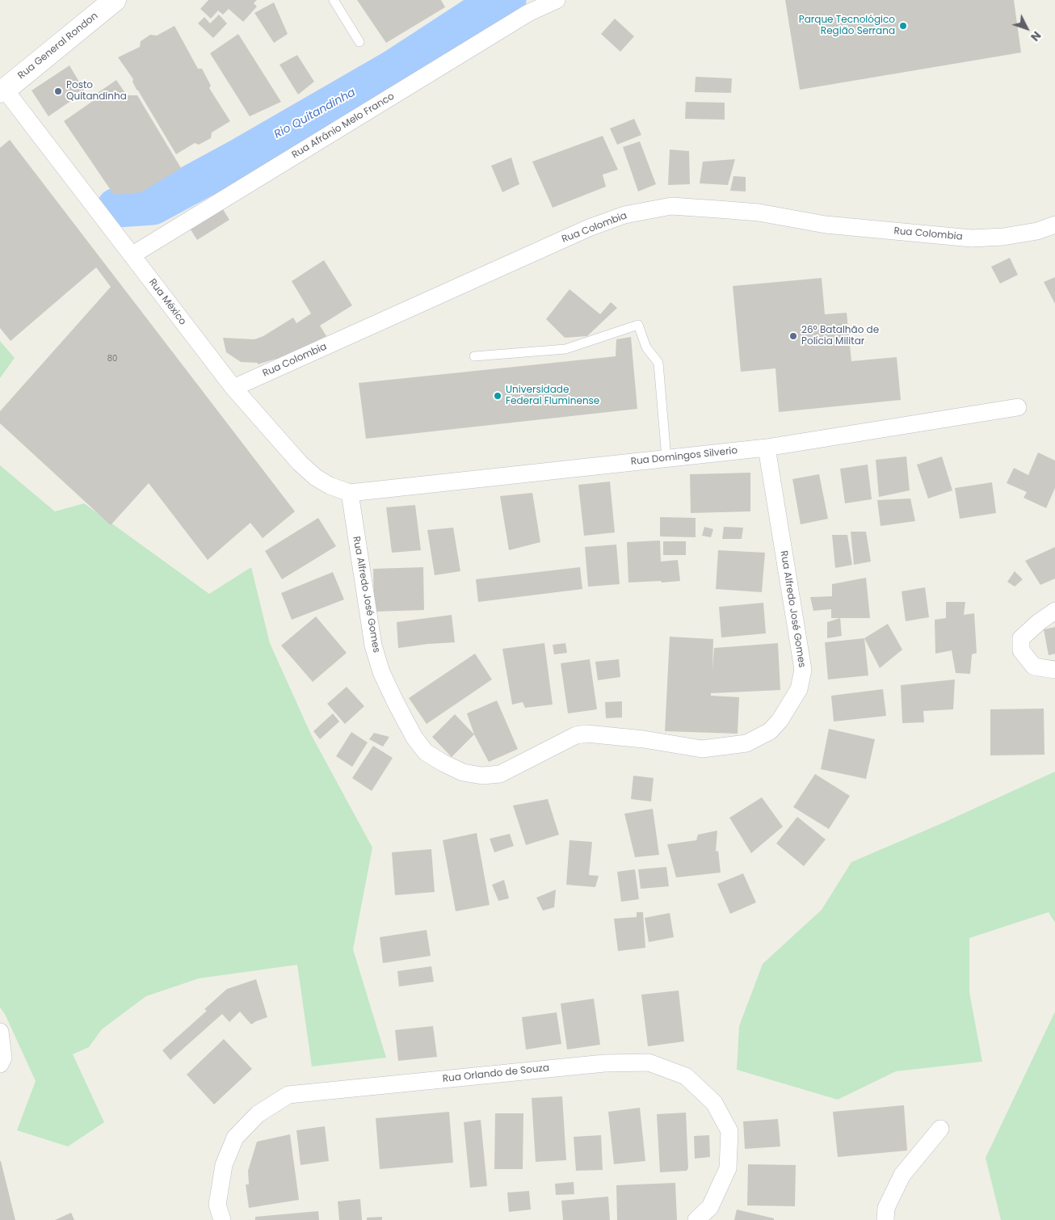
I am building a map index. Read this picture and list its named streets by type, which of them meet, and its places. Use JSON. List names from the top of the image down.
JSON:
{
  "streets": {
    "main road": ["Rua General Rondon"],
    "street": [
      "Rua Afrânio Melo Franco",
      "Rua Colombia",
      "Rua México",
      "Rua Domingos Silverio",
      "Rua Alfredo José Gomes",
      "Rua Orlando de Souza"
    ]
  },
  "crossings": [
    ["Rua General Rondon", "Rua México"],
    ["Rua Afrânio Melo Franco", "Rua México"],
    ["Rua Colombia", "Rua México"],
    ["Rua México", "Rua Domingos Silverio"],
    ["Rua México", "Rua Alfredo José Gomes"],
    ["Rua Domingos Silverio", "Rua Alfredo José Gomes"]
  ],
  "water": ["Rio Quitandinha"],
  "places": [
    "Parque Tecnológico Região Serrana",
    "Posto Quitandinha",
    "26º Batalhão de Polícia Militar",
    "Universidade Federal Fluminense"
  ],
  "house_numbers": ["80"],
  "north": "bottom right"
}
